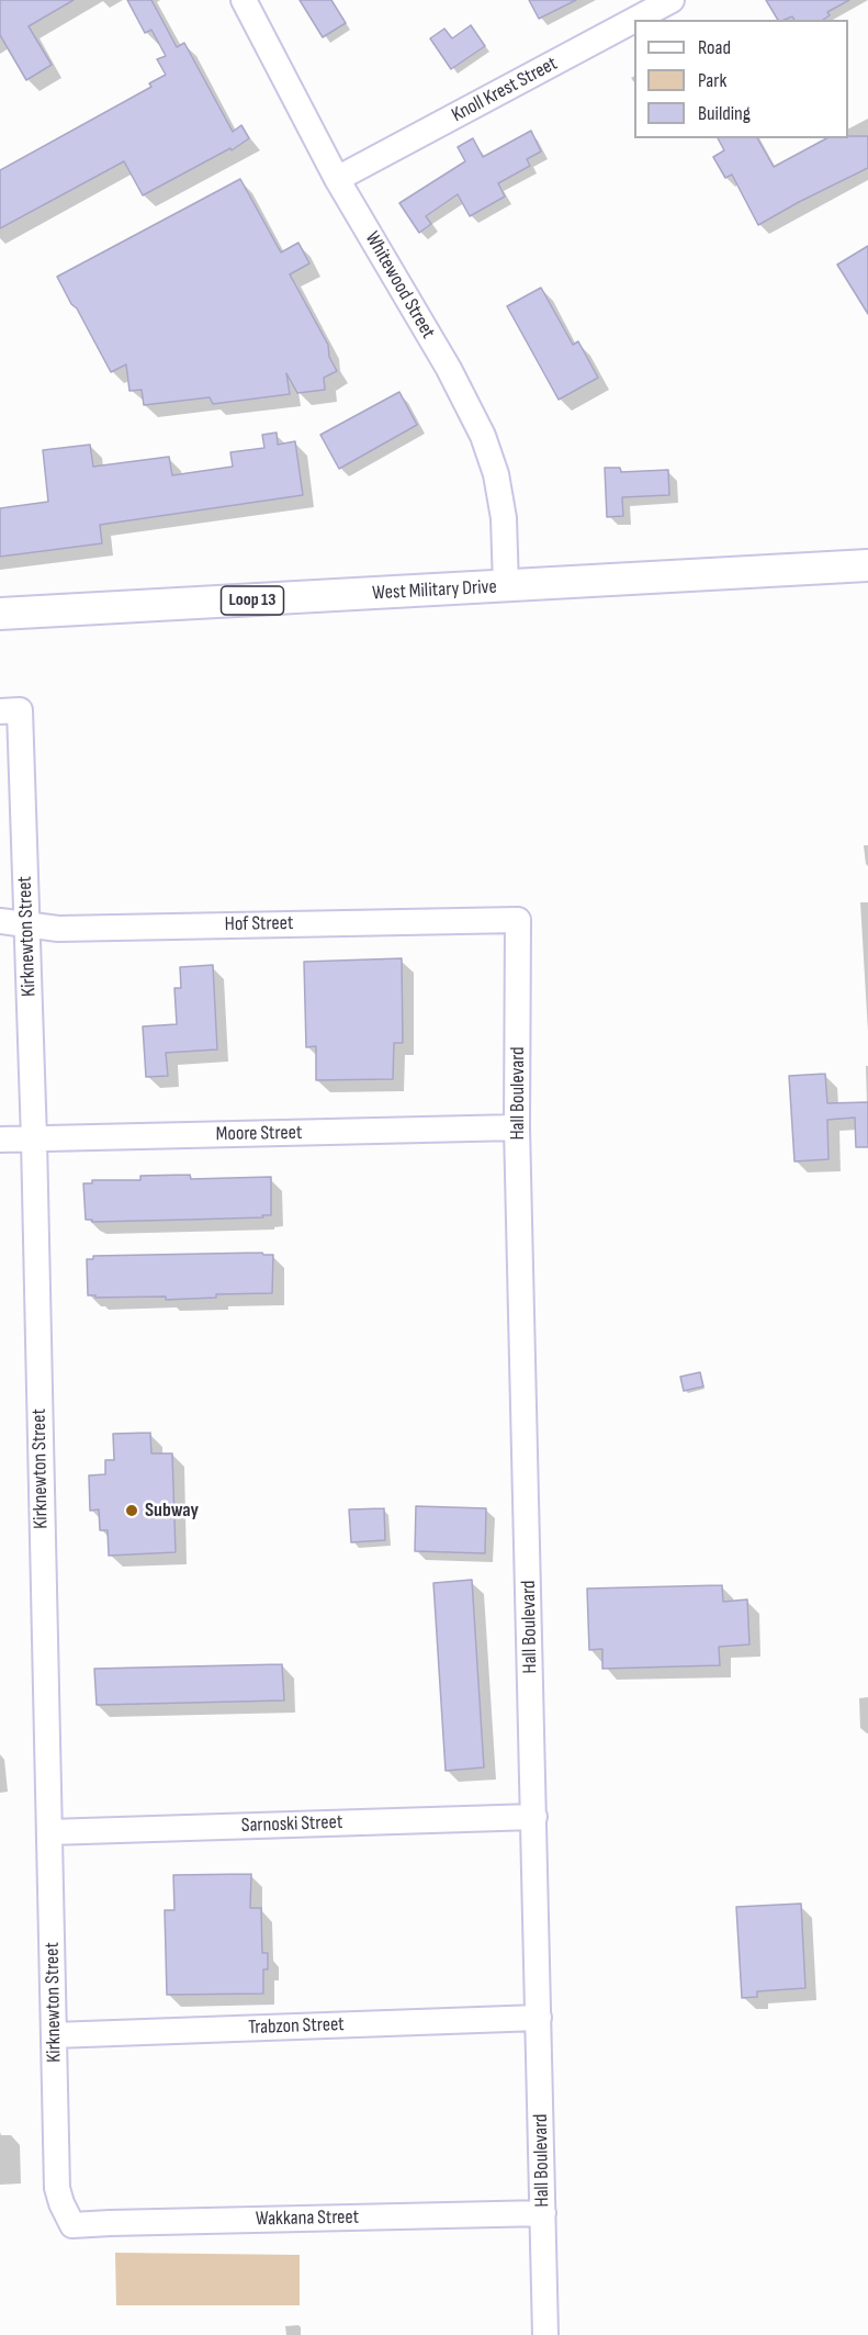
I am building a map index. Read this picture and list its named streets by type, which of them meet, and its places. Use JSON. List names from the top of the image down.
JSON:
{
  "streets": {
    "main road": ["West Military Drive", "Loop 13"],
    "street": [
      "Knoll Krest Street",
      "Whitewood Street",
      "Hof Street",
      "Kirknewton Street",
      "Hall Boulevard",
      "Moore Street",
      "Sarnoski Street",
      "Trabzon Street",
      "Wakkana Street"
    ]
  },
  "crossings": [
    ["Knoll Krest Street", "Whitewood Street"],
    ["Whitewood Street", "West Military Drive"],
    ["Hof Street", "Kirknewton Street"],
    ["Hof Street", "Hall Boulevard"],
    ["Kirknewton Street", "Moore Street"],
    ["Kirknewton Street", "Sarnoski Street"],
    ["Kirknewton Street", "Trabzon Street"],
    ["Kirknewton Street", "Wakkana Street"],
    ["Hall Boulevard", "Moore Street"],
    ["Hall Boulevard", "Sarnoski Street"],
    ["Hall Boulevard", "Trabzon Street"],
    ["Hall Boulevard", "Wakkana Street"]
  ],
  "places": ["Subway"],
  "legend": ["Road", "Park", "Building"]
}
